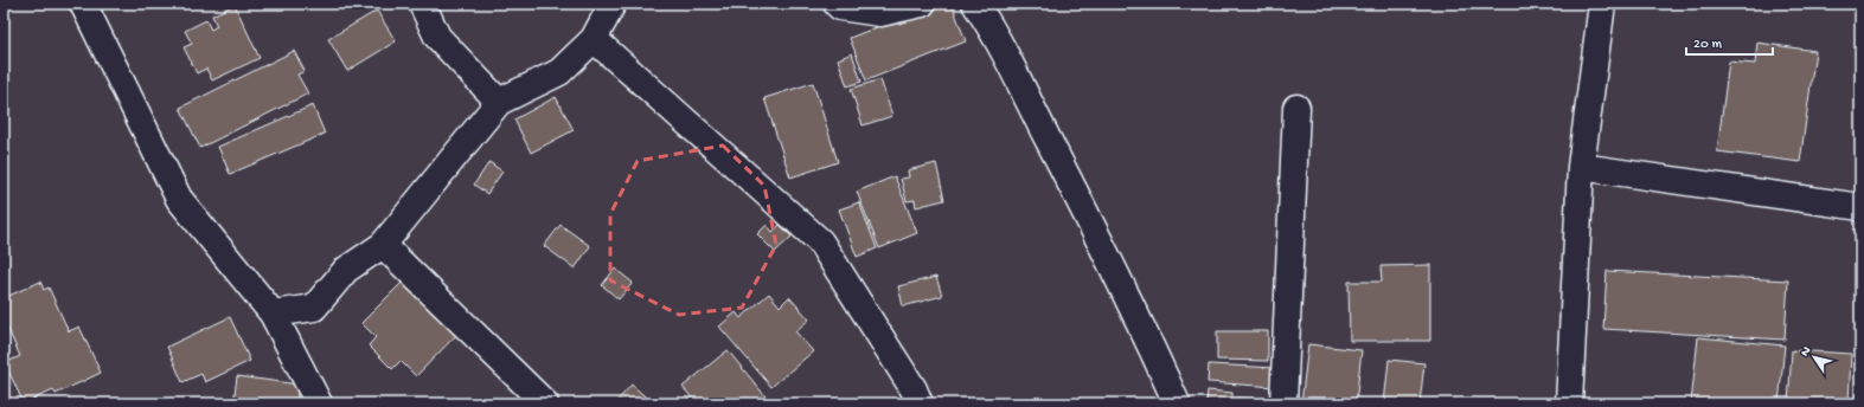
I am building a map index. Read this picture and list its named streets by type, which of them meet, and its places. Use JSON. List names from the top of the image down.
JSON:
{
  "scale_bar": "20 m",
  "north": "top left"
}
